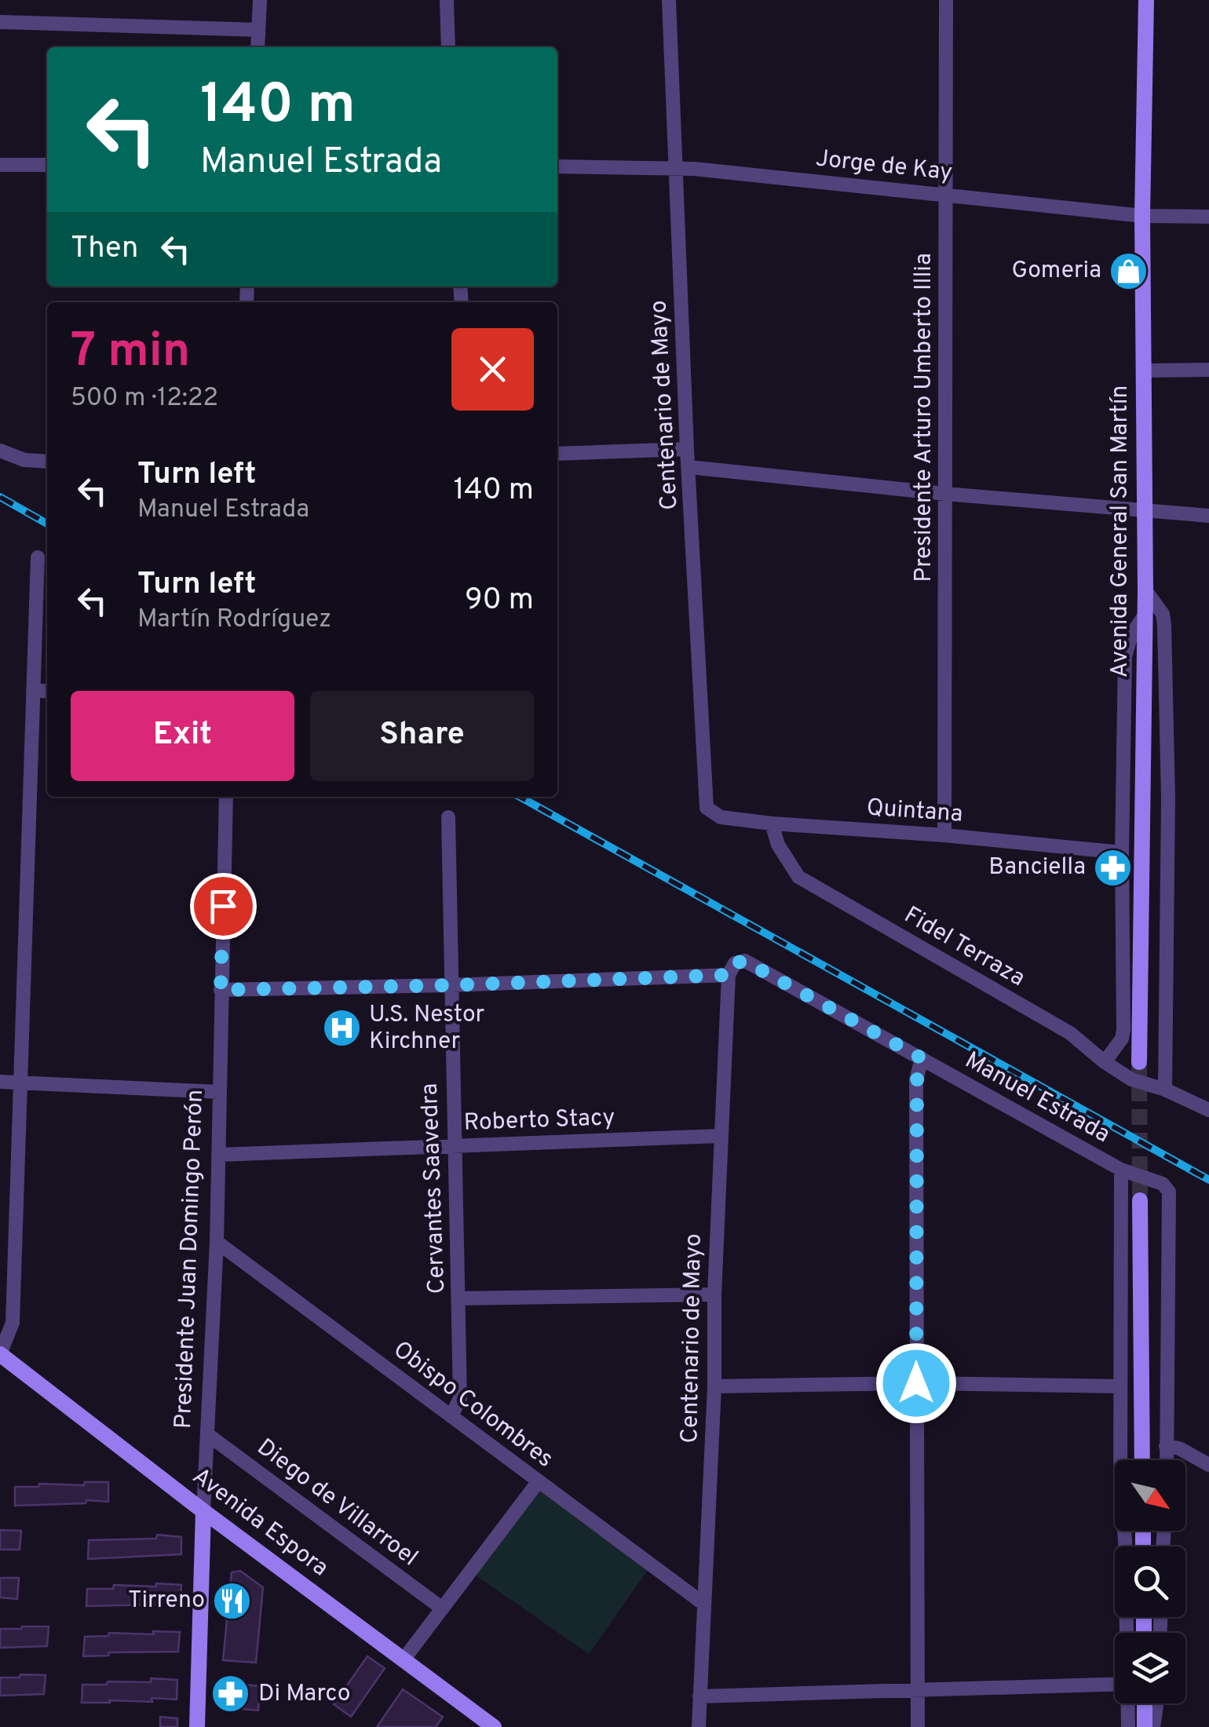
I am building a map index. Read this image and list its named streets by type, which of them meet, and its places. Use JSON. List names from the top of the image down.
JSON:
{
  "streets": {
    "main road": ["Avenida General San Martín", "Presidente Juan Domingo Perón", "Avenida Espora"],
    "street": [
      "Jorge de Kay",
      "Centenario de Mayo",
      "Presidente Arturo Umberto Illia",
      "Quintana",
      "Fidel Terraza",
      "Manuel Estrada",
      "Roberto Stacy",
      "Cervantes Saavedra",
      "Obispo Colombres",
      "Diego de Villarroel"
    ]
  },
  "crossings": [
    ["Jorge de Kay", "Centenario de Mayo"],
    ["Jorge de Kay", "Presidente Arturo Umberto Illia"],
    ["Jorge de Kay", "Avenida General San Martín"],
    ["Centenario de Mayo", "Quintana"],
    ["Centenario de Mayo", "Manuel Estrada"],
    ["Centenario de Mayo", "Roberto Stacy"],
    ["Centenario de Mayo", "Obispo Colombres"],
    ["Presidente Arturo Umberto Illia", "Quintana"],
    ["Quintana", "Fidel Terraza"],
    ["Roberto Stacy", "Cervantes Saavedra"],
    ["Roberto Stacy", "Presidente Juan Domingo Perón"],
    ["Cervantes Saavedra", "Obispo Colombres"],
    ["Presidente Juan Domingo Perón", "Obispo Colombres"],
    ["Presidente Juan Domingo Perón", "Diego de Villarroel"],
    ["Presidente Juan Domingo Perón", "Avenida Espora"]
  ],
  "places": {
    "shop": ["Gomeria"],
    "pharmacy": ["Banciella", "Di Marco"],
    "hospital": ["U.S. Nestor Kirchner"],
    "restaurant": ["Tirreno"]
  },
  "north": "bottom right",
  "page": {
    "turn": ["140 m", "Manuel Estrada"],
    "then": "Then",
    "heading": ["7 min", "500 m · 12:22"],
    "list": [
      {
        "name": "Turn left",
        "note": "Manuel Estrada",
        "value": "140 m"
      },
      {
        "name": "Turn left",
        "note": "Martín Rodríguez",
        "value": "90 m"
      }
    ],
    "buttons": ["Exit", "Share"]
  }
}
